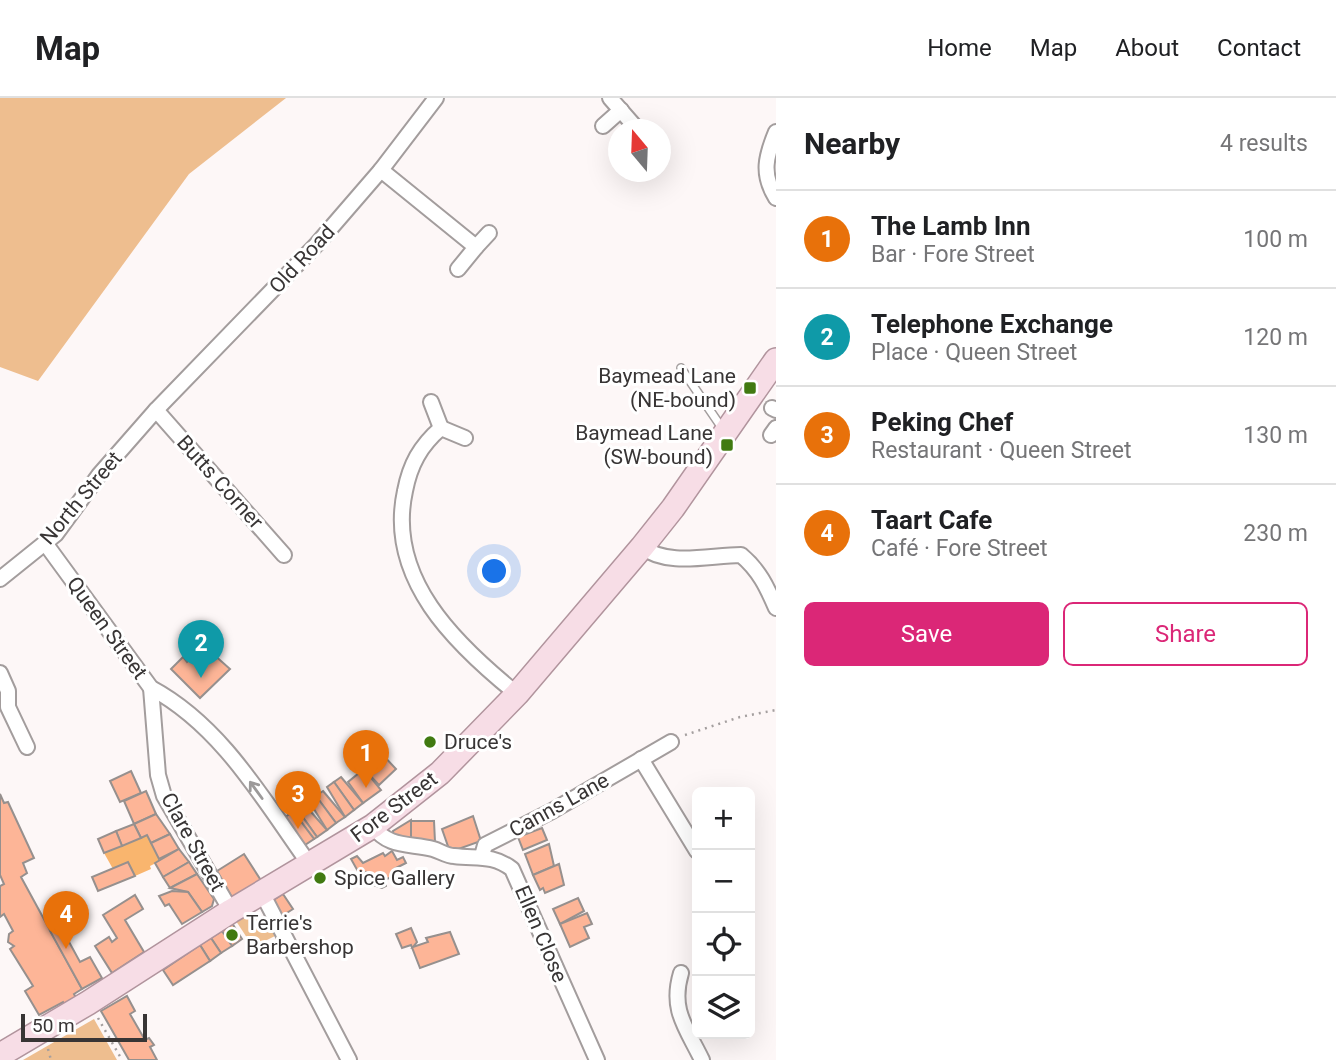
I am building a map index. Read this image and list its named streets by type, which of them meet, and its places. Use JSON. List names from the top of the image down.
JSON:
{
  "streets": {
    "main road": ["Fore Street"],
    "street": [
      "Old Road",
      "Butts Corner",
      "North Street",
      "Queen Street",
      "Canns Lane",
      "Clare Street",
      "Ellen Close"
    ]
  },
  "crossings": [
    ["Old Road", "Butts Corner"],
    ["Old Road", "North Street"],
    ["Butts Corner", "North Street"],
    ["North Street", "Queen Street"],
    ["Queen Street", "Fore Street"],
    ["Queen Street", "Clare Street"],
    ["Canns Lane", "Ellen Close"],
    ["Fore Street", "Clare Street"],
    ["Fore Street", "Ellen Close"]
  ],
  "one_way": ["Queen Street"],
  "places": {
    "transit": ["Baymead Lane (NE-bound)", "Baymead Lane (SW-bound)"],
    "other": ["Druce's", "Spice Gallery", "Terrie's Barbershop"]
  },
  "scale_bar": "50 m",
  "north": "top",
  "page": {
    "header": "Map",
    "nav": [
      "Home",
      "Map",
      "About",
      "Contact"
    ],
    "heading": ["Nearby", "4 results"],
    "list": [
      {
        "mark": "1",
        "name": "The Lamb Inn",
        "note": "Bar · Fore Street",
        "value": "100 m"
      },
      {
        "mark": "2",
        "name": "Telephone Exchange",
        "note": "Place · Queen Street",
        "value": "120 m"
      },
      {
        "mark": "3",
        "name": "Peking Chef",
        "note": "Restaurant · Queen Street",
        "value": "130 m"
      },
      {
        "mark": "4",
        "name": "Taart Cafe",
        "note": "Café · Fore Street",
        "value": "230 m"
      }
    ],
    "buttons": ["Save", "Share"],
    "pins": [
      "2",
      "1",
      "3",
      "4"
    ],
    "map_buttons": ["+", "−"],
    "scale": "50 m"
  }
}
